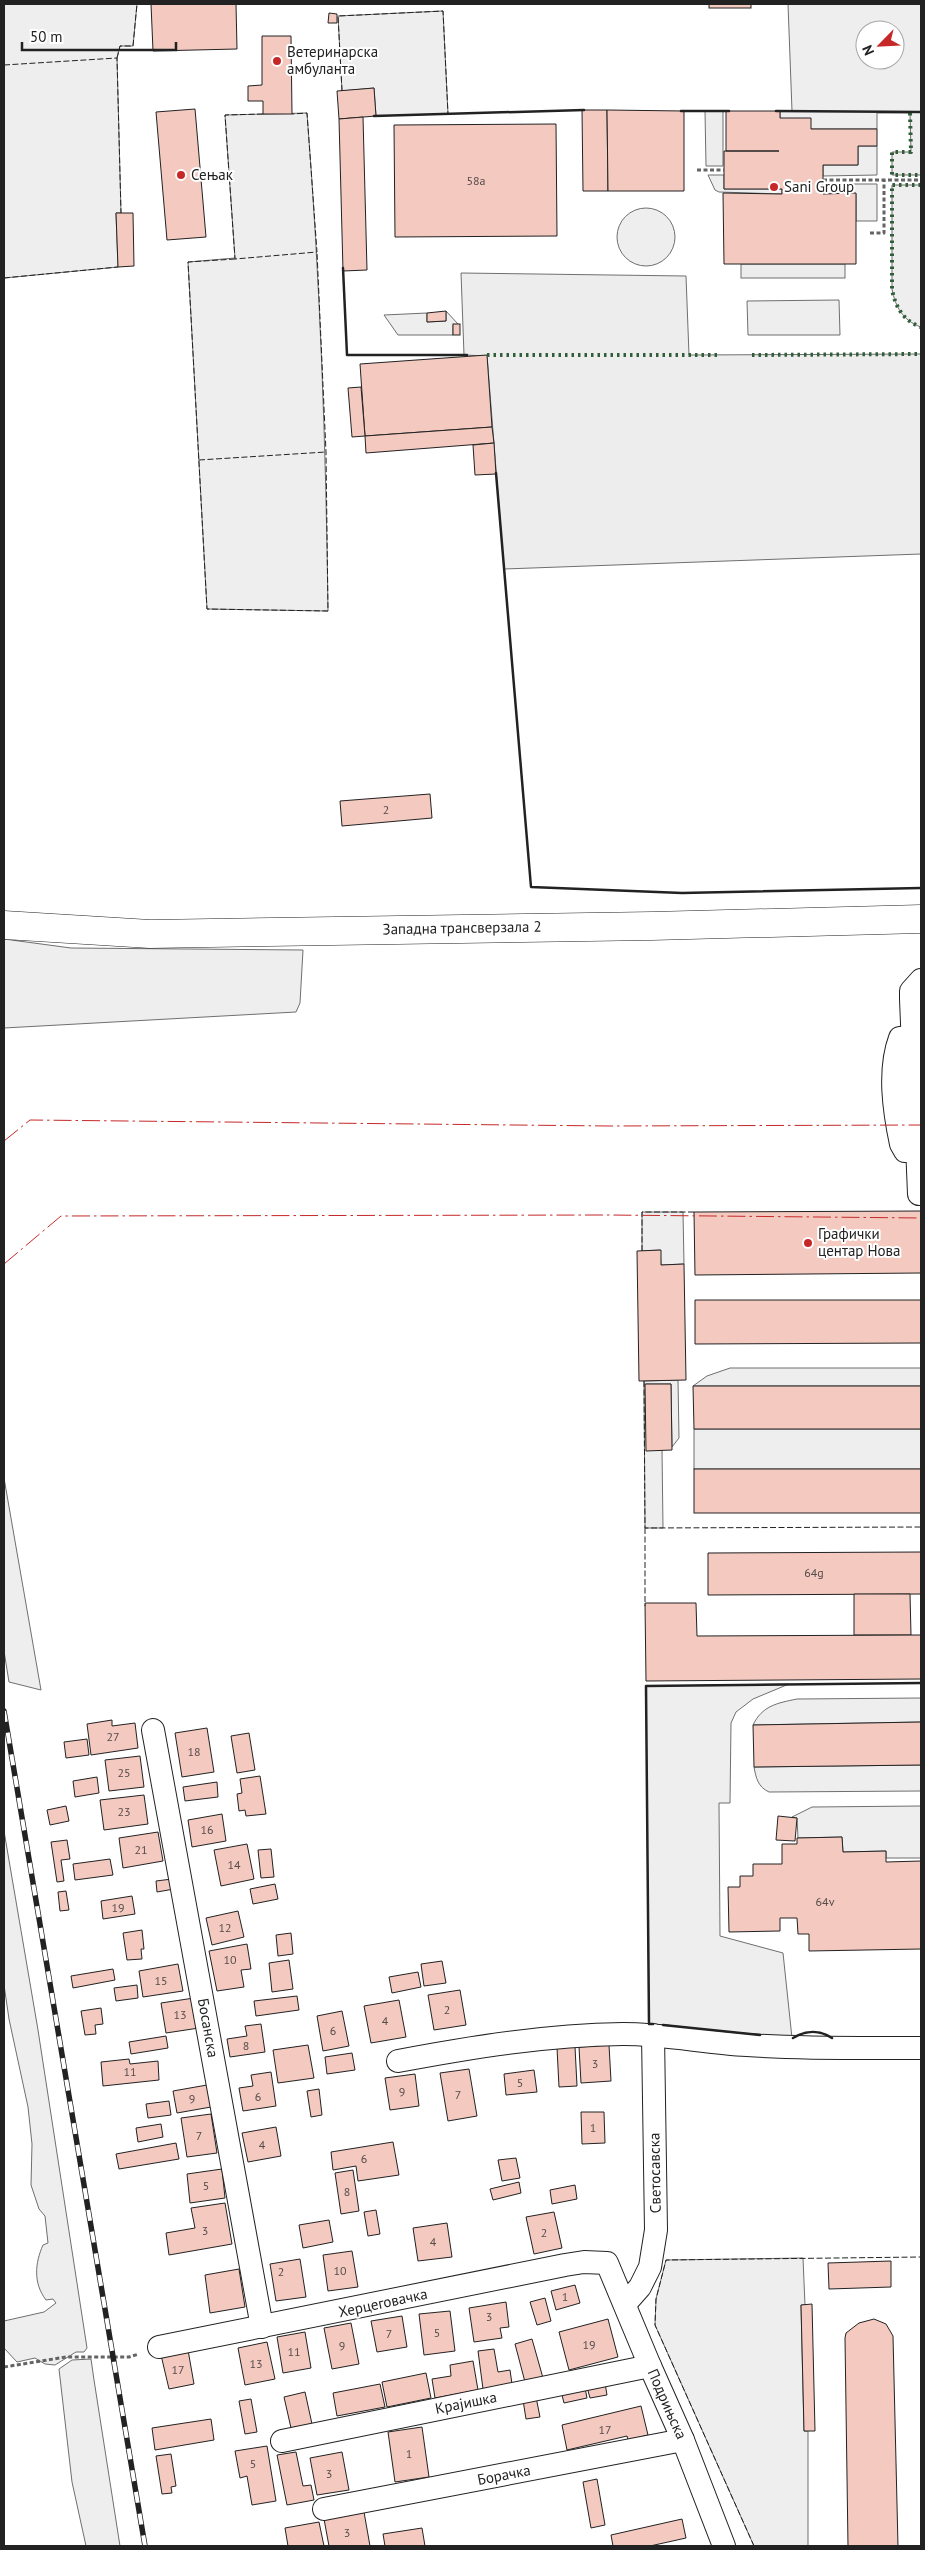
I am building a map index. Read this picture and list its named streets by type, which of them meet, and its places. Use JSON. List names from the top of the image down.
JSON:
{
  "streets": {
    "main road": ["Западна трансверзала 2"],
    "street": [
      "Босанска",
      "Светосавска",
      "Херцеговачка",
      "Крајишка",
      "Подрињска",
      "Борачка"
    ]
  },
  "crossings": [
    ["Босанска", "Херцеговачка"],
    ["Светосавска", "Подрињска"],
    ["Херцеговачка", "Подрињска"],
    ["Крајишка", "Подрињска"],
    ["Подрињска", "Борачка"]
  ],
  "places": [
    "Ветеринарска амбуланта",
    "Сењак",
    "Sani Group",
    "Графички центар Нова"
  ],
  "house_numbers": [
    "58a",
    "2",
    "64g",
    "27",
    "18",
    "25",
    "23",
    "16",
    "21",
    "14",
    "64v",
    "19",
    "12",
    "10",
    "15",
    "2",
    "13",
    "4",
    "6",
    "8",
    "3",
    "11",
    "5",
    "9",
    "7",
    "6",
    "9",
    "1",
    "7",
    "4",
    "6",
    "5",
    "8",
    "3",
    "2",
    "4",
    "10",
    "2",
    "1",
    "3",
    "5",
    "7",
    "19",
    "9",
    "11",
    "13",
    "17",
    "17",
    "1",
    "5",
    "3",
    "3"
  ],
  "scale_bar": "50 m",
  "north": "bottom left"
}
